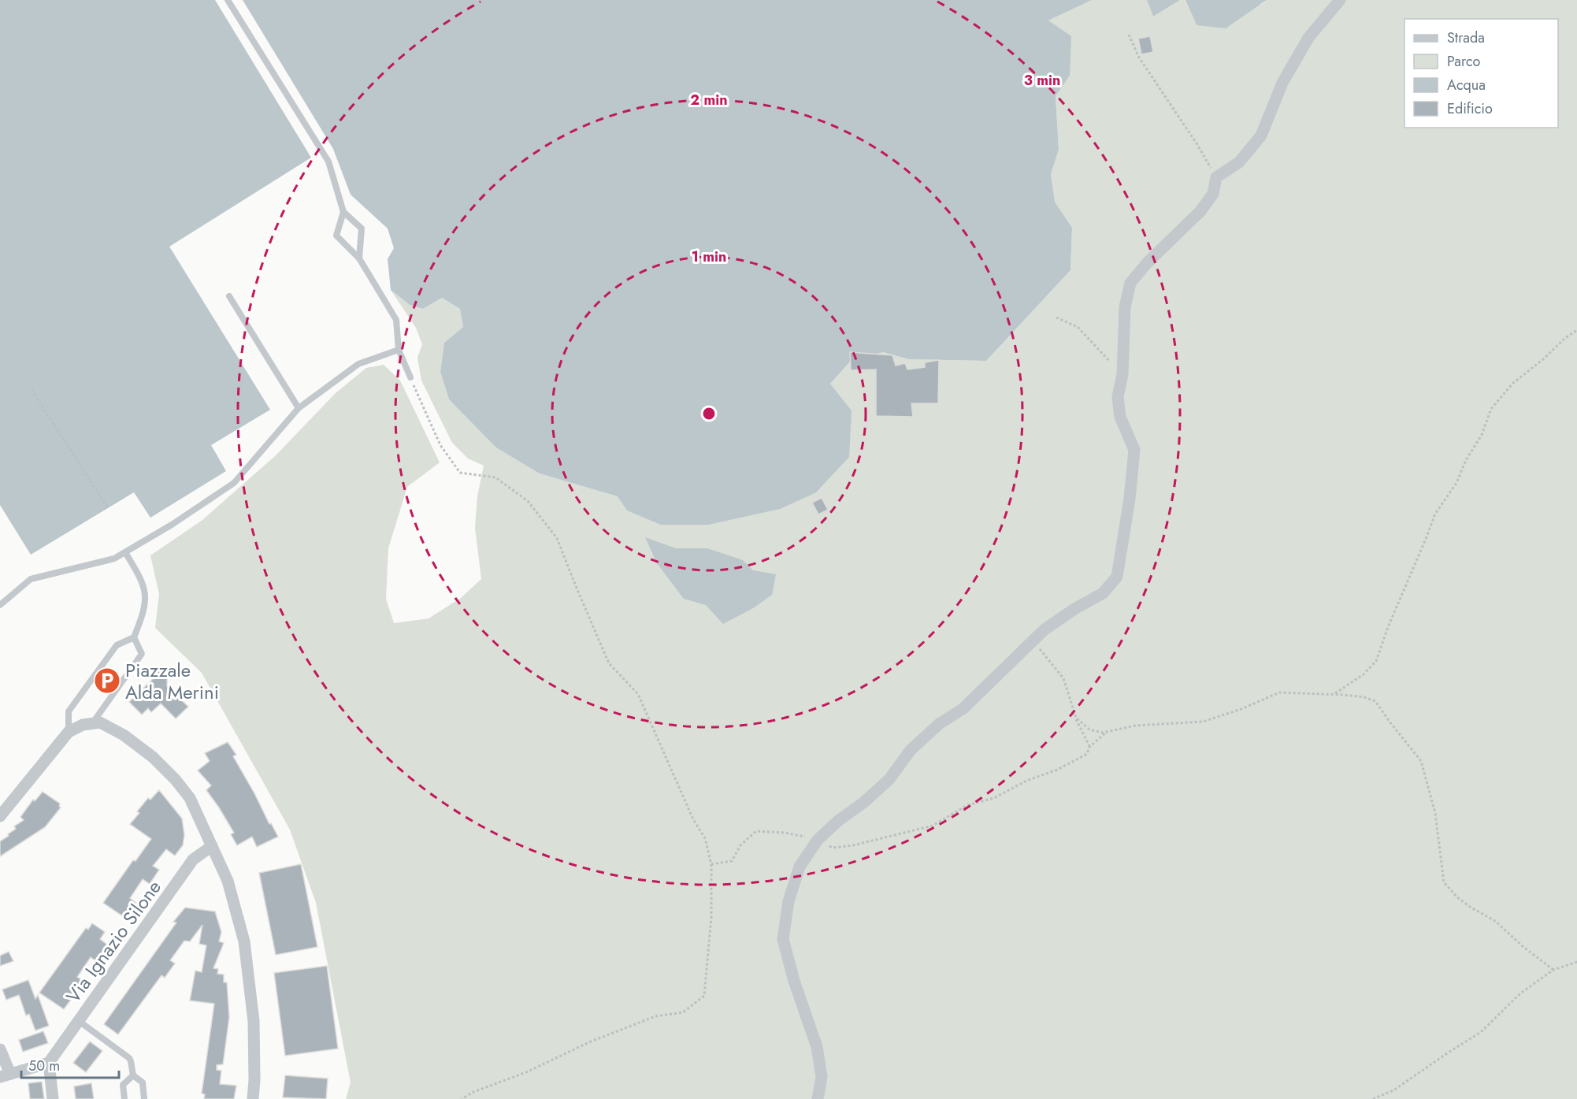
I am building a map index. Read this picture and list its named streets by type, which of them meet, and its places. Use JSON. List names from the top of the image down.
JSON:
{
  "streets": {
    "street": ["Via Ignazio Silone"]
  },
  "places": {
    "parking": ["Piazzale Alda Merini"]
  },
  "legend": [
    "Strada",
    "Parco",
    "Acqua",
    "Edificio"
  ],
  "scale_bar": "50 m",
  "rings": ["3 min", "2 min", "1 min"]
}
